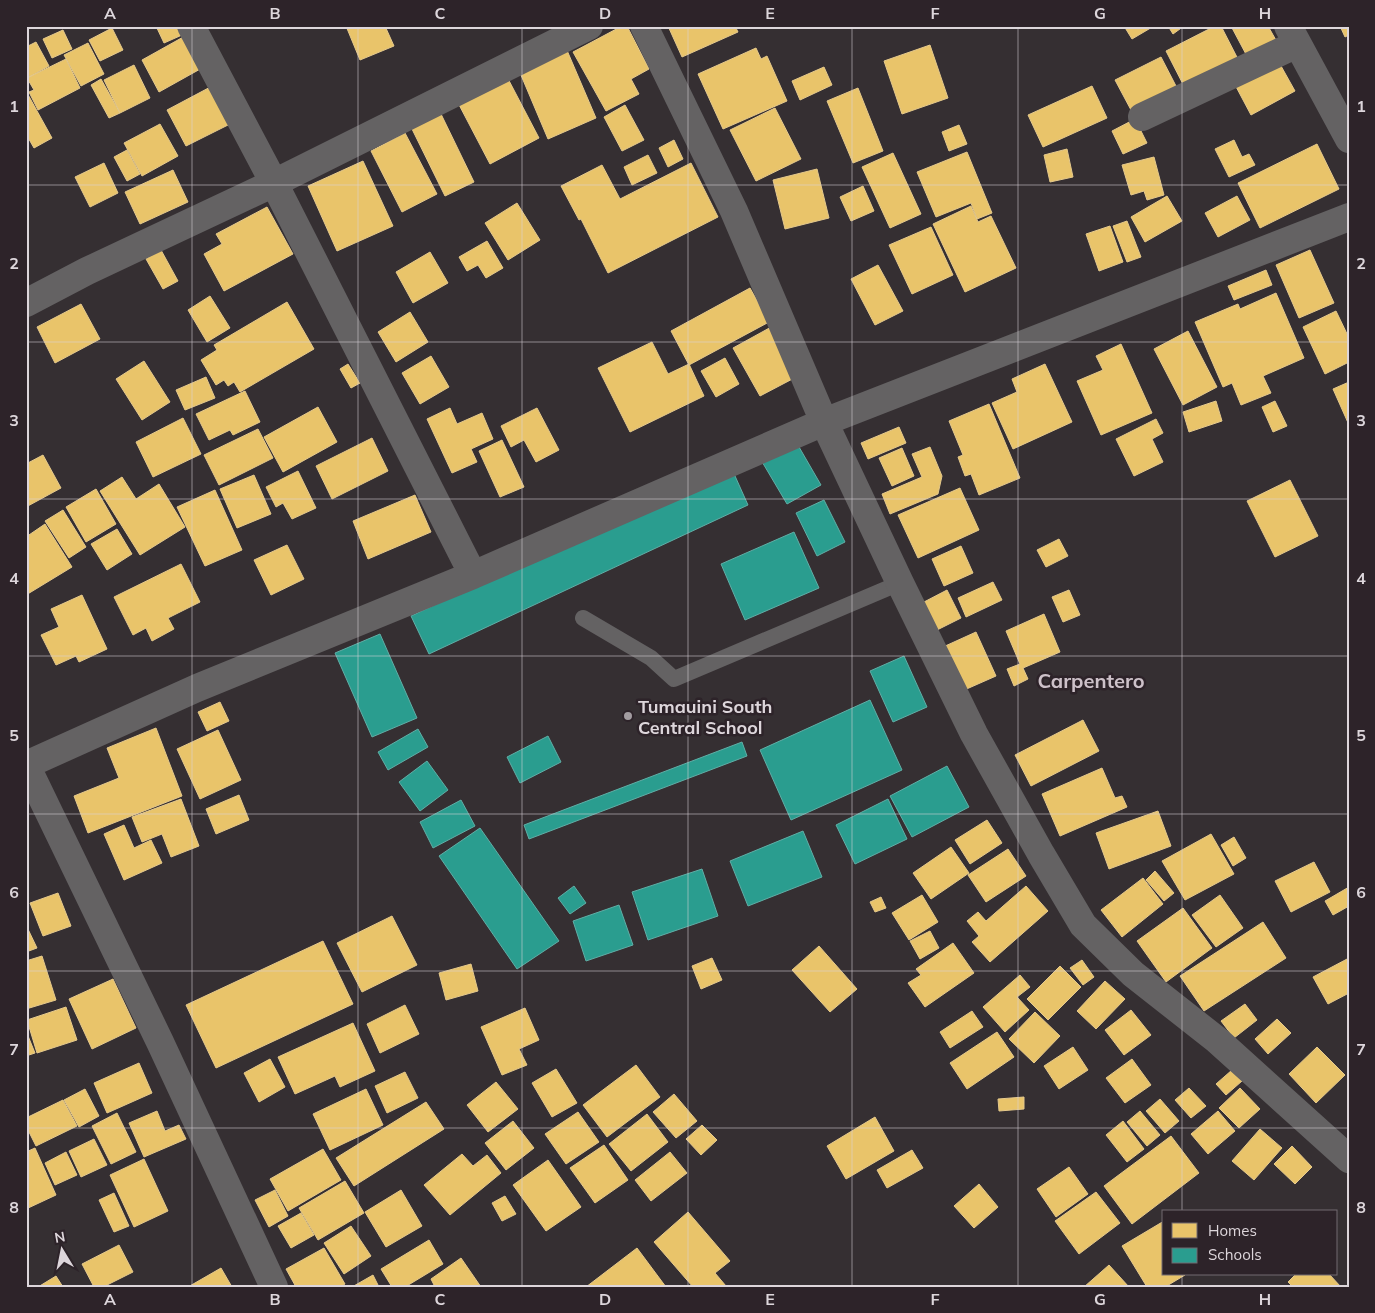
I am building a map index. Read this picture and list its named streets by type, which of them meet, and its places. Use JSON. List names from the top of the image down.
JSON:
{
  "districts": ["Carpentero"],
  "places": ["Tumauini South Central School"],
  "legend": ["Homes", "Schools"],
  "north": "top",
  "grid": {
    "columns": [
      "A",
      "B",
      "C",
      "D",
      "E",
      "F",
      "G",
      "H"
    ],
    "rows": [
      "1",
      "2",
      "3",
      "4",
      "5",
      "6",
      "7",
      "8"
    ]
  }
}
